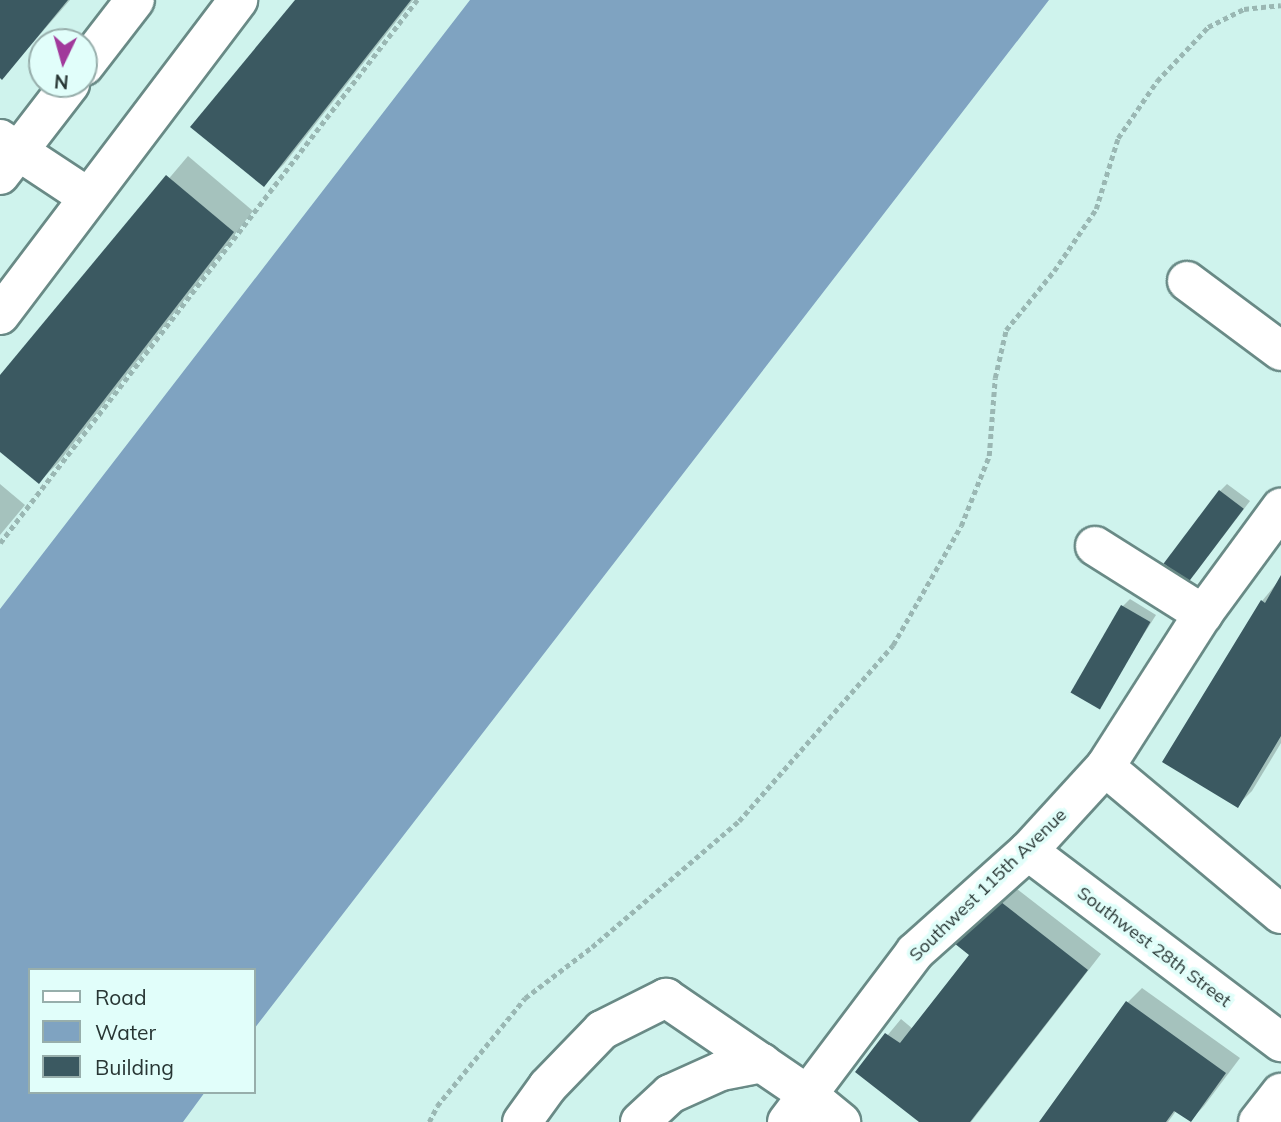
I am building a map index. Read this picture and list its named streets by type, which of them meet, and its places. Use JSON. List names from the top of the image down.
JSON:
{
  "streets": {
    "street": ["Southwest 115th Avenue", "Southwest 28th Street"]
  },
  "crossings": [
    ["Southwest 115th Avenue", "Southwest 28th Street"]
  ],
  "legend": ["Road", "Water", "Building"],
  "north": "bottom"
}
